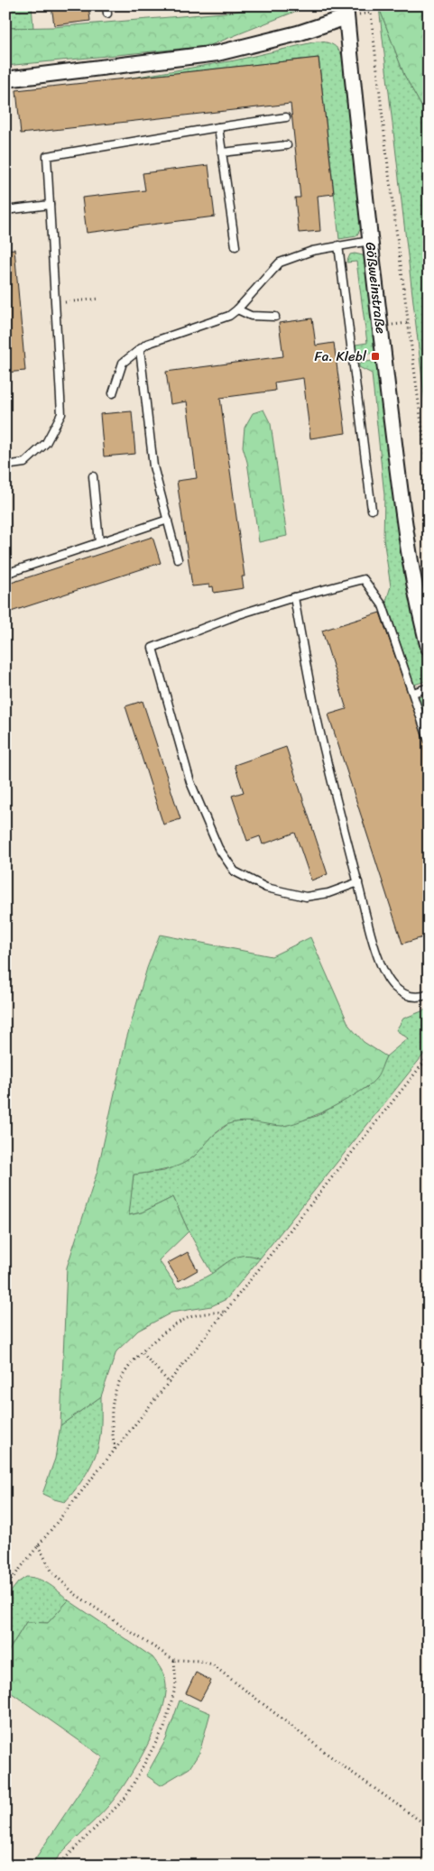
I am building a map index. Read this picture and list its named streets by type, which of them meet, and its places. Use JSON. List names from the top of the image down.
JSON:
{
  "streets": {
    "street": ["Gößweinstraße"]
  },
  "places": {
    "transit": ["Fa. Klebl"]
  }
}
